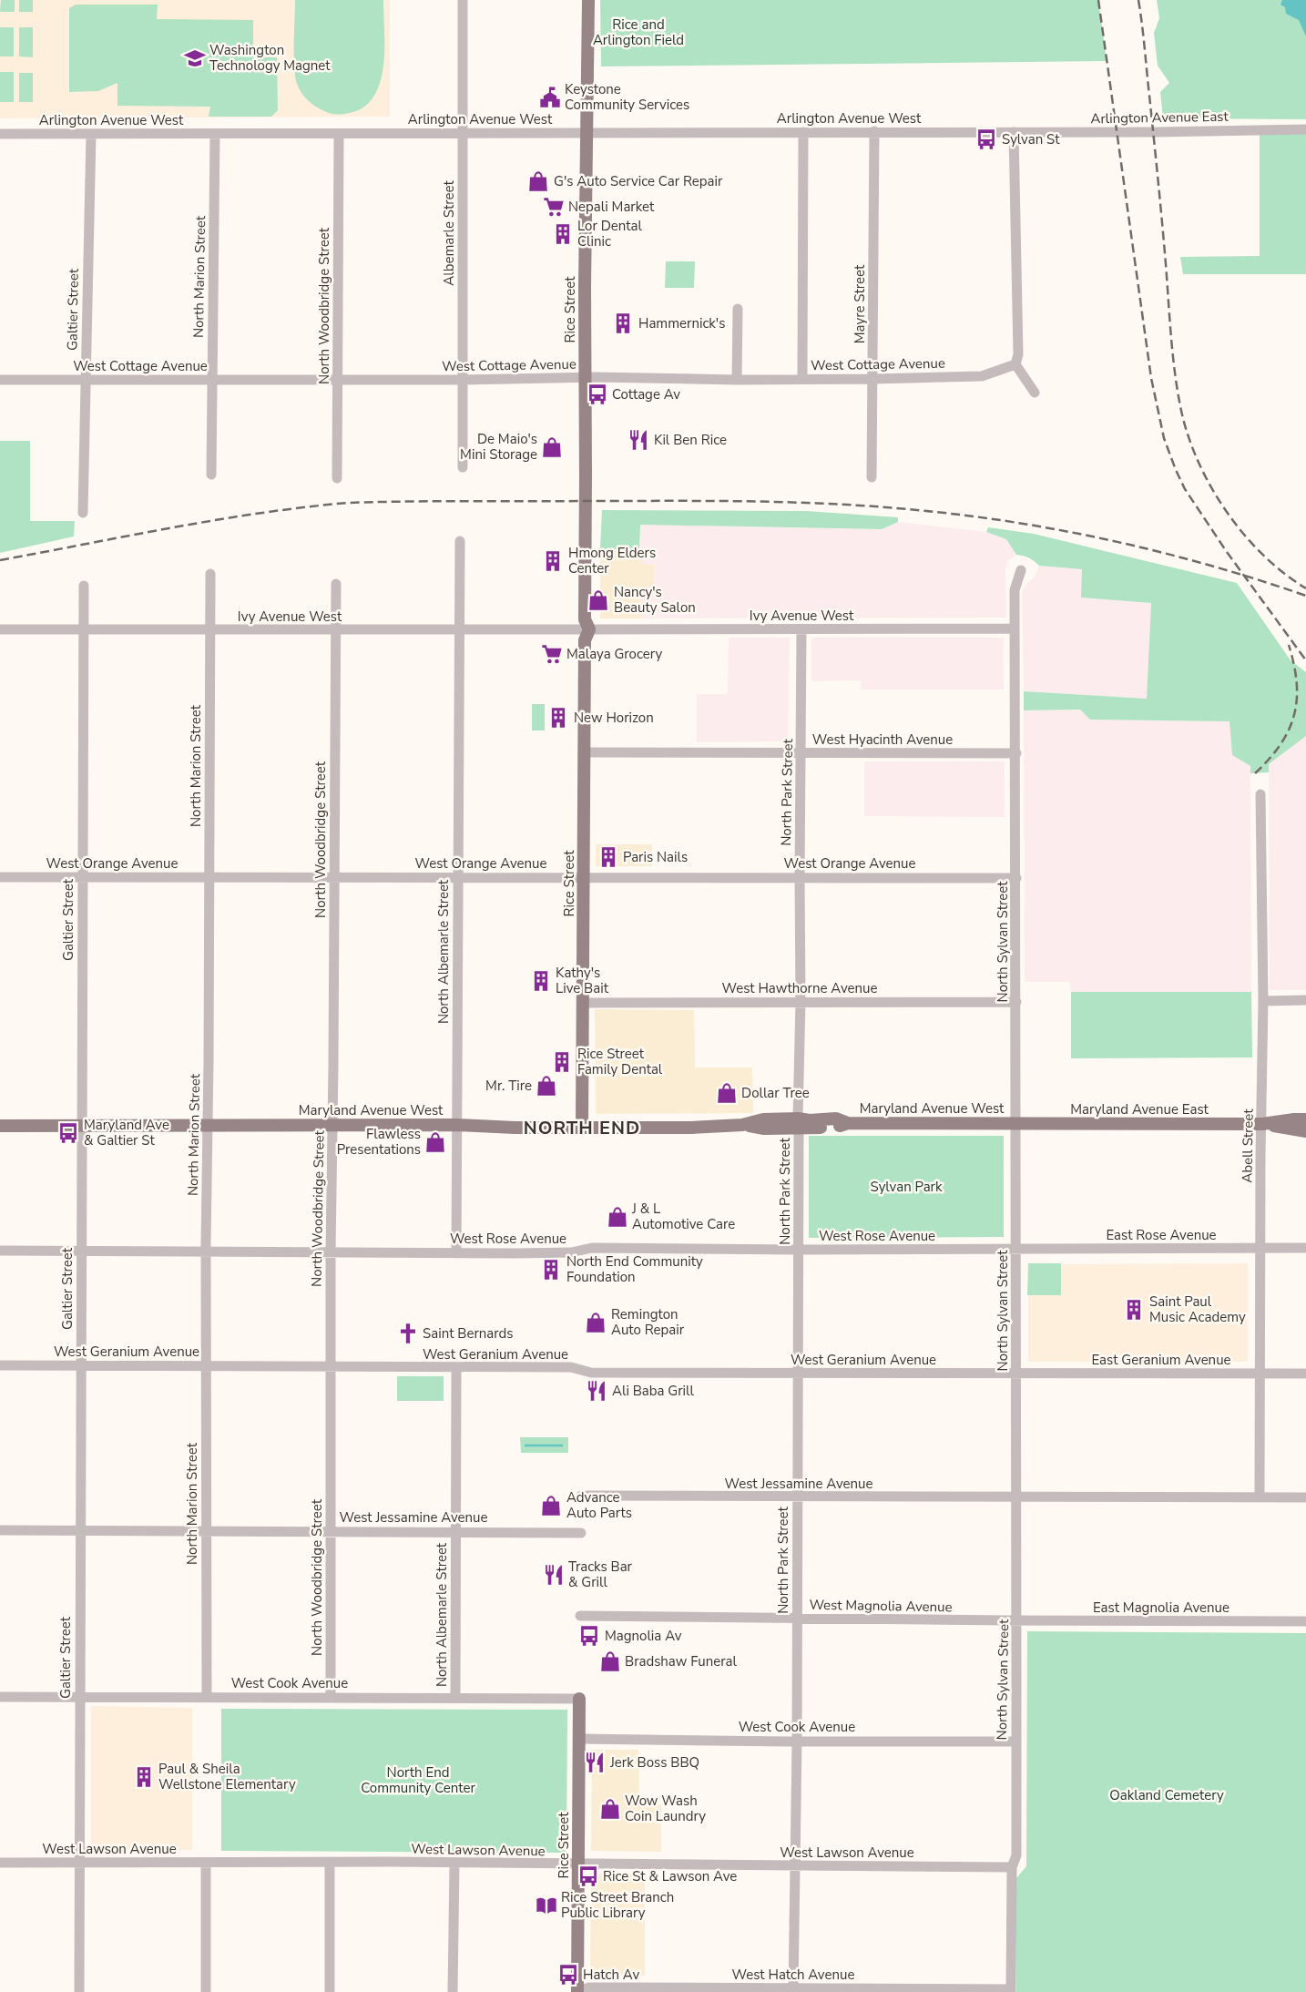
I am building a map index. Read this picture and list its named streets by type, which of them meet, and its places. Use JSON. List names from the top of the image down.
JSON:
{
  "streets": {
    "main road": ["Rice Street", "Maryland Avenue West", "Maryland Avenue East"],
    "street": [
      "Arlington Avenue East",
      "Arlington Avenue West",
      "Albemarle Street",
      "North Marion Street",
      "Mayre Street",
      "North Woodbridge Street",
      "Galtier Street",
      "West Cottage Avenue",
      "Ivy Avenue West",
      "West Hyacinth Avenue",
      "North Park Street",
      "West Orange Avenue",
      "North Sylvan Street",
      "North Albemarle Street",
      "West Hawthorne Avenue",
      "Abell Street",
      "East Rose Avenue",
      "West Rose Avenue",
      "West Geranium Avenue",
      "East Geranium Avenue",
      "West Jessamine Avenue",
      "West Magnolia Avenue",
      "East Magnolia Avenue",
      "West Cook Avenue",
      "West Lawson Avenue",
      "West Hatch Avenue"
    ]
  },
  "crossings": [
    ["Arlington Avenue East", "Arlington Avenue West"],
    ["Arlington Avenue West", "Albemarle Street"],
    ["Arlington Avenue West", "North Marion Street"],
    ["Arlington Avenue West", "Mayre Street"],
    ["Arlington Avenue West", "North Woodbridge Street"],
    ["Arlington Avenue West", "Galtier Street"],
    ["Arlington Avenue West", "Rice Street"],
    ["Albemarle Street", "West Cottage Avenue"],
    ["North Marion Street", "West Cottage Avenue"],
    ["North Marion Street", "Ivy Avenue West"],
    ["North Marion Street", "West Orange Avenue"],
    ["North Marion Street", "Maryland Avenue West"],
    ["North Marion Street", "West Rose Avenue"],
    ["North Marion Street", "West Geranium Avenue"],
    ["North Marion Street", "West Jessamine Avenue"],
    ["North Marion Street", "West Cook Avenue"],
    ["Mayre Street", "West Cottage Avenue"],
    ["North Woodbridge Street", "West Cottage Avenue"],
    ["North Woodbridge Street", "Ivy Avenue West"],
    ["North Woodbridge Street", "West Orange Avenue"],
    ["North Woodbridge Street", "Maryland Avenue West"],
    ["North Woodbridge Street", "West Rose Avenue"],
    ["North Woodbridge Street", "West Geranium Avenue"],
    ["North Woodbridge Street", "West Jessamine Avenue"],
    ["North Woodbridge Street", "West Cook Avenue"],
    ["Galtier Street", "West Cottage Avenue"],
    ["Galtier Street", "Ivy Avenue West"],
    ["Galtier Street", "West Orange Avenue"],
    ["Galtier Street", "Maryland Avenue West"],
    ["Galtier Street", "West Rose Avenue"],
    ["Galtier Street", "West Geranium Avenue"],
    ["Galtier Street", "West Jessamine Avenue"],
    ["Galtier Street", "West Cook Avenue"],
    ["Galtier Street", "West Lawson Avenue"],
    ["Rice Street", "West Cottage Avenue"],
    ["Rice Street", "Ivy Avenue West"],
    ["Rice Street", "West Hyacinth Avenue"],
    ["Rice Street", "West Orange Avenue"],
    ["Rice Street", "West Hawthorne Avenue"],
    ["Rice Street", "Maryland Avenue West"],
    ["Rice Street", "West Cook Avenue"],
    ["Rice Street", "West Lawson Avenue"],
    ["Rice Street", "West Hatch Avenue"],
    ["Ivy Avenue West", "North Park Street"],
    ["Ivy Avenue West", "North Sylvan Street"],
    ["Ivy Avenue West", "North Albemarle Street"],
    ["West Hyacinth Avenue", "North Park Street"],
    ["West Hyacinth Avenue", "North Sylvan Street"],
    ["North Park Street", "West Orange Avenue"],
    ["North Park Street", "West Hawthorne Avenue"],
    ["North Park Street", "Maryland Avenue West"],
    ["North Park Street", "West Rose Avenue"],
    ["North Park Street", "West Geranium Avenue"],
    ["North Park Street", "West Jessamine Avenue"],
    ["North Park Street", "West Magnolia Avenue"],
    ["North Park Street", "West Cook Avenue"],
    ["North Park Street", "West Lawson Avenue"],
    ["North Park Street", "West Hatch Avenue"],
    ["West Orange Avenue", "North Sylvan Street"],
    ["West Orange Avenue", "North Albemarle Street"],
    ["North Sylvan Street", "West Hawthorne Avenue"],
    ["North Sylvan Street", "Maryland Avenue West"],
    ["North Sylvan Street", "Maryland Avenue East"],
    ["North Sylvan Street", "East Rose Avenue"],
    ["North Sylvan Street", "West Rose Avenue"],
    ["North Sylvan Street", "West Geranium Avenue"],
    ["North Sylvan Street", "East Geranium Avenue"],
    ["North Sylvan Street", "West Jessamine Avenue"],
    ["North Sylvan Street", "West Magnolia Avenue"],
    ["North Sylvan Street", "East Magnolia Avenue"],
    ["North Sylvan Street", "West Cook Avenue"],
    ["North Sylvan Street", "West Lawson Avenue"],
    ["North Sylvan Street", "West Hatch Avenue"],
    ["North Albemarle Street", "Maryland Avenue West"],
    ["North Albemarle Street", "West Rose Avenue"],
    ["North Albemarle Street", "West Geranium Avenue"],
    ["North Albemarle Street", "West Jessamine Avenue"],
    ["North Albemarle Street", "West Cook Avenue"],
    ["Maryland Avenue West", "Maryland Avenue East"],
    ["Maryland Avenue East", "Abell Street"],
    ["Abell Street", "East Rose Avenue"],
    ["Abell Street", "East Geranium Avenue"],
    ["Abell Street", "West Jessamine Avenue"],
    ["East Rose Avenue", "West Rose Avenue"],
    ["West Geranium Avenue", "East Geranium Avenue"],
    ["West Magnolia Avenue", "East Magnolia Avenue"]
  ],
  "districts": ["NORTH END"],
  "parks": [
    "Rice and Arlington Field",
    "Sylvan Park",
    "North End Community Center",
    "Oakland Cemetery"
  ],
  "places": {
    "school or university": ["Washington Technology Magnet"],
    "public building": ["Keystone Community Services"],
    "bus stop": [
      "Sylvan St",
      "Cottage Av",
      "Maryland Ave & Galtier St",
      "Magnolia Av",
      "Rice St & Lawson Ave",
      "Hatch Av"
    ],
    "shop": [
      "G's Auto Service Car Repair",
      "De Maio's Mini Storage",
      "Nancy's Beauty Salon",
      "Mr. Tire",
      "Dollar Tree",
      "Flawless Presentations",
      "J & L Automotive Care",
      "Remington Auto Repair",
      "Advance Auto Parts",
      "Bradshaw Funeral",
      "Wow Wash Coin Laundry"
    ],
    "supermarket": ["Nepali Market", "Malaya Grocery"],
    "building": [
      "Lor Dental Clinic",
      "Hammernick's",
      "Hmong Elders Center",
      "New Horizon",
      "Paris Nails",
      "Kathy's Live Bait",
      "Rice Street Family Dental",
      "North End Community Foundation",
      "Saint Paul Music Academy",
      "Paul & Sheila Wellstone Elementary"
    ],
    "restaurant": [
      "Kil Ben Rice",
      "Ali Baba Grill",
      "Tracks Bar & Grill",
      "Jerk Boss BBQ"
    ],
    "church": ["Saint Bernards"],
    "library": ["Rice Street Branch Public Library"]
  }
}
